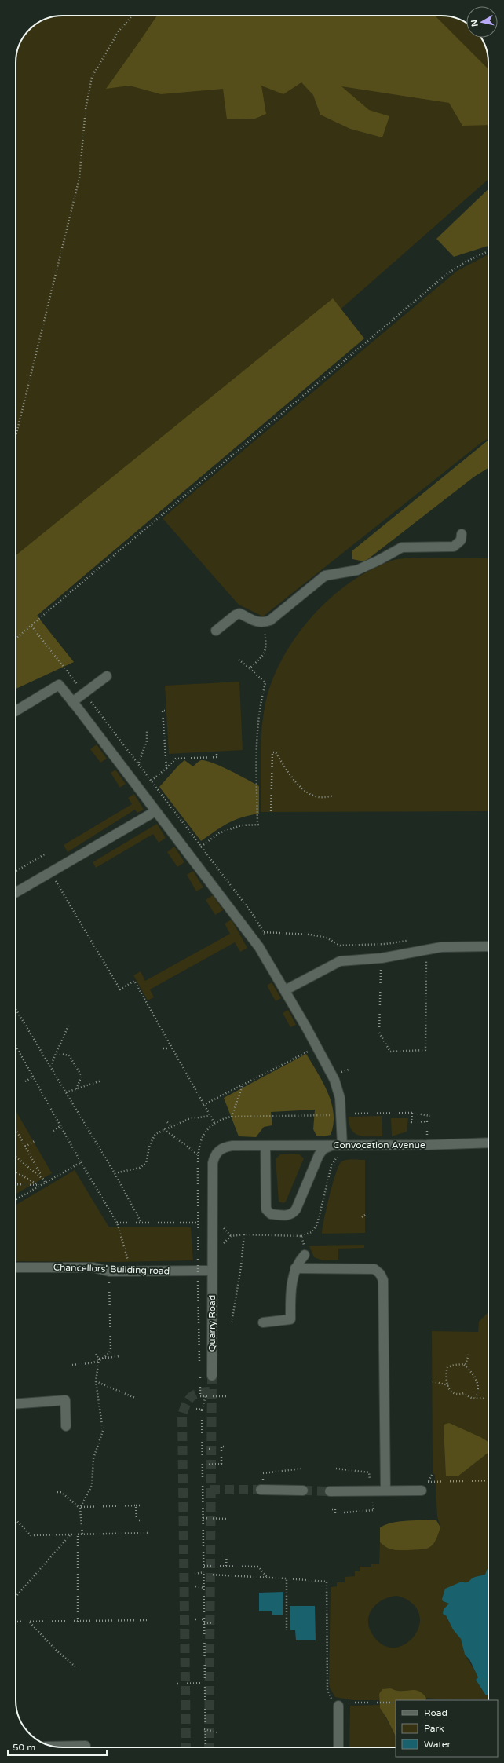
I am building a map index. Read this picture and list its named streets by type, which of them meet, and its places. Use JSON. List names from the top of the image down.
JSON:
{
  "streets": {
    "street": ["Convocation Avenue", "Chancellors' Building road", "Quarry Road"]
  },
  "crossings": [
    ["Convocation Avenue", "Quarry Road"],
    ["Chancellors' Building road", "Quarry Road"]
  ],
  "legend": ["Road", "Park", "Water"],
  "scale_bar": "50 m",
  "north": "left"
}
